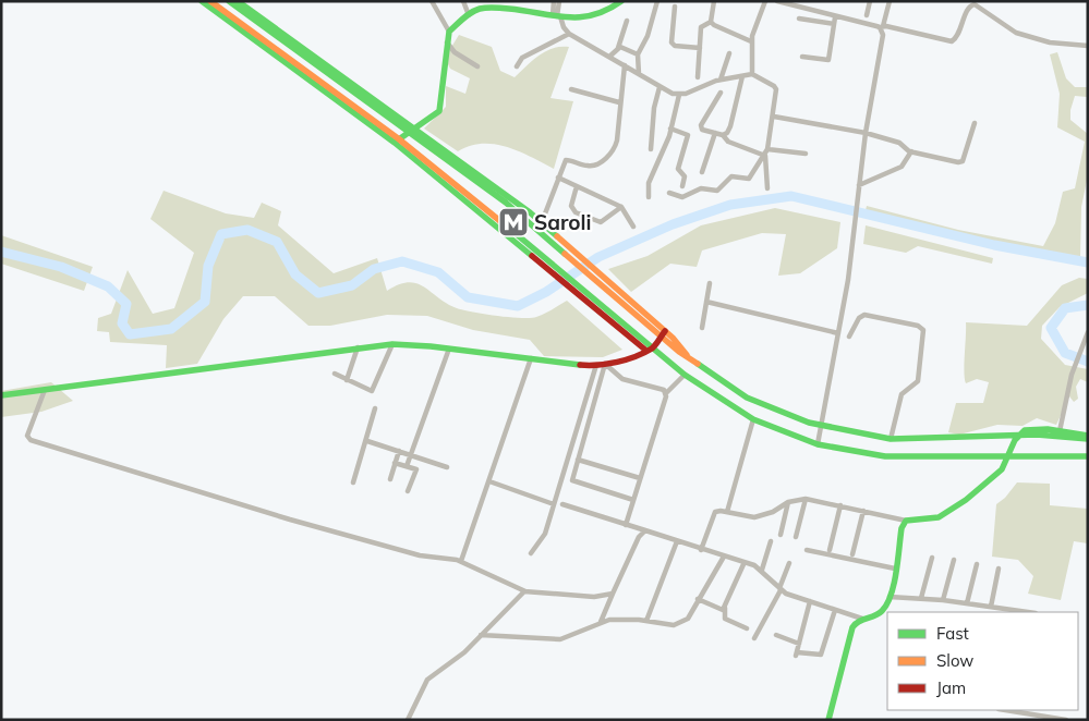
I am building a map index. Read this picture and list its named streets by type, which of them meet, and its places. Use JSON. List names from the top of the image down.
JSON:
{
  "places": {
    "metro station": ["Saroli"]
  },
  "legend": ["Fast", "Slow", "Jam"]
}
